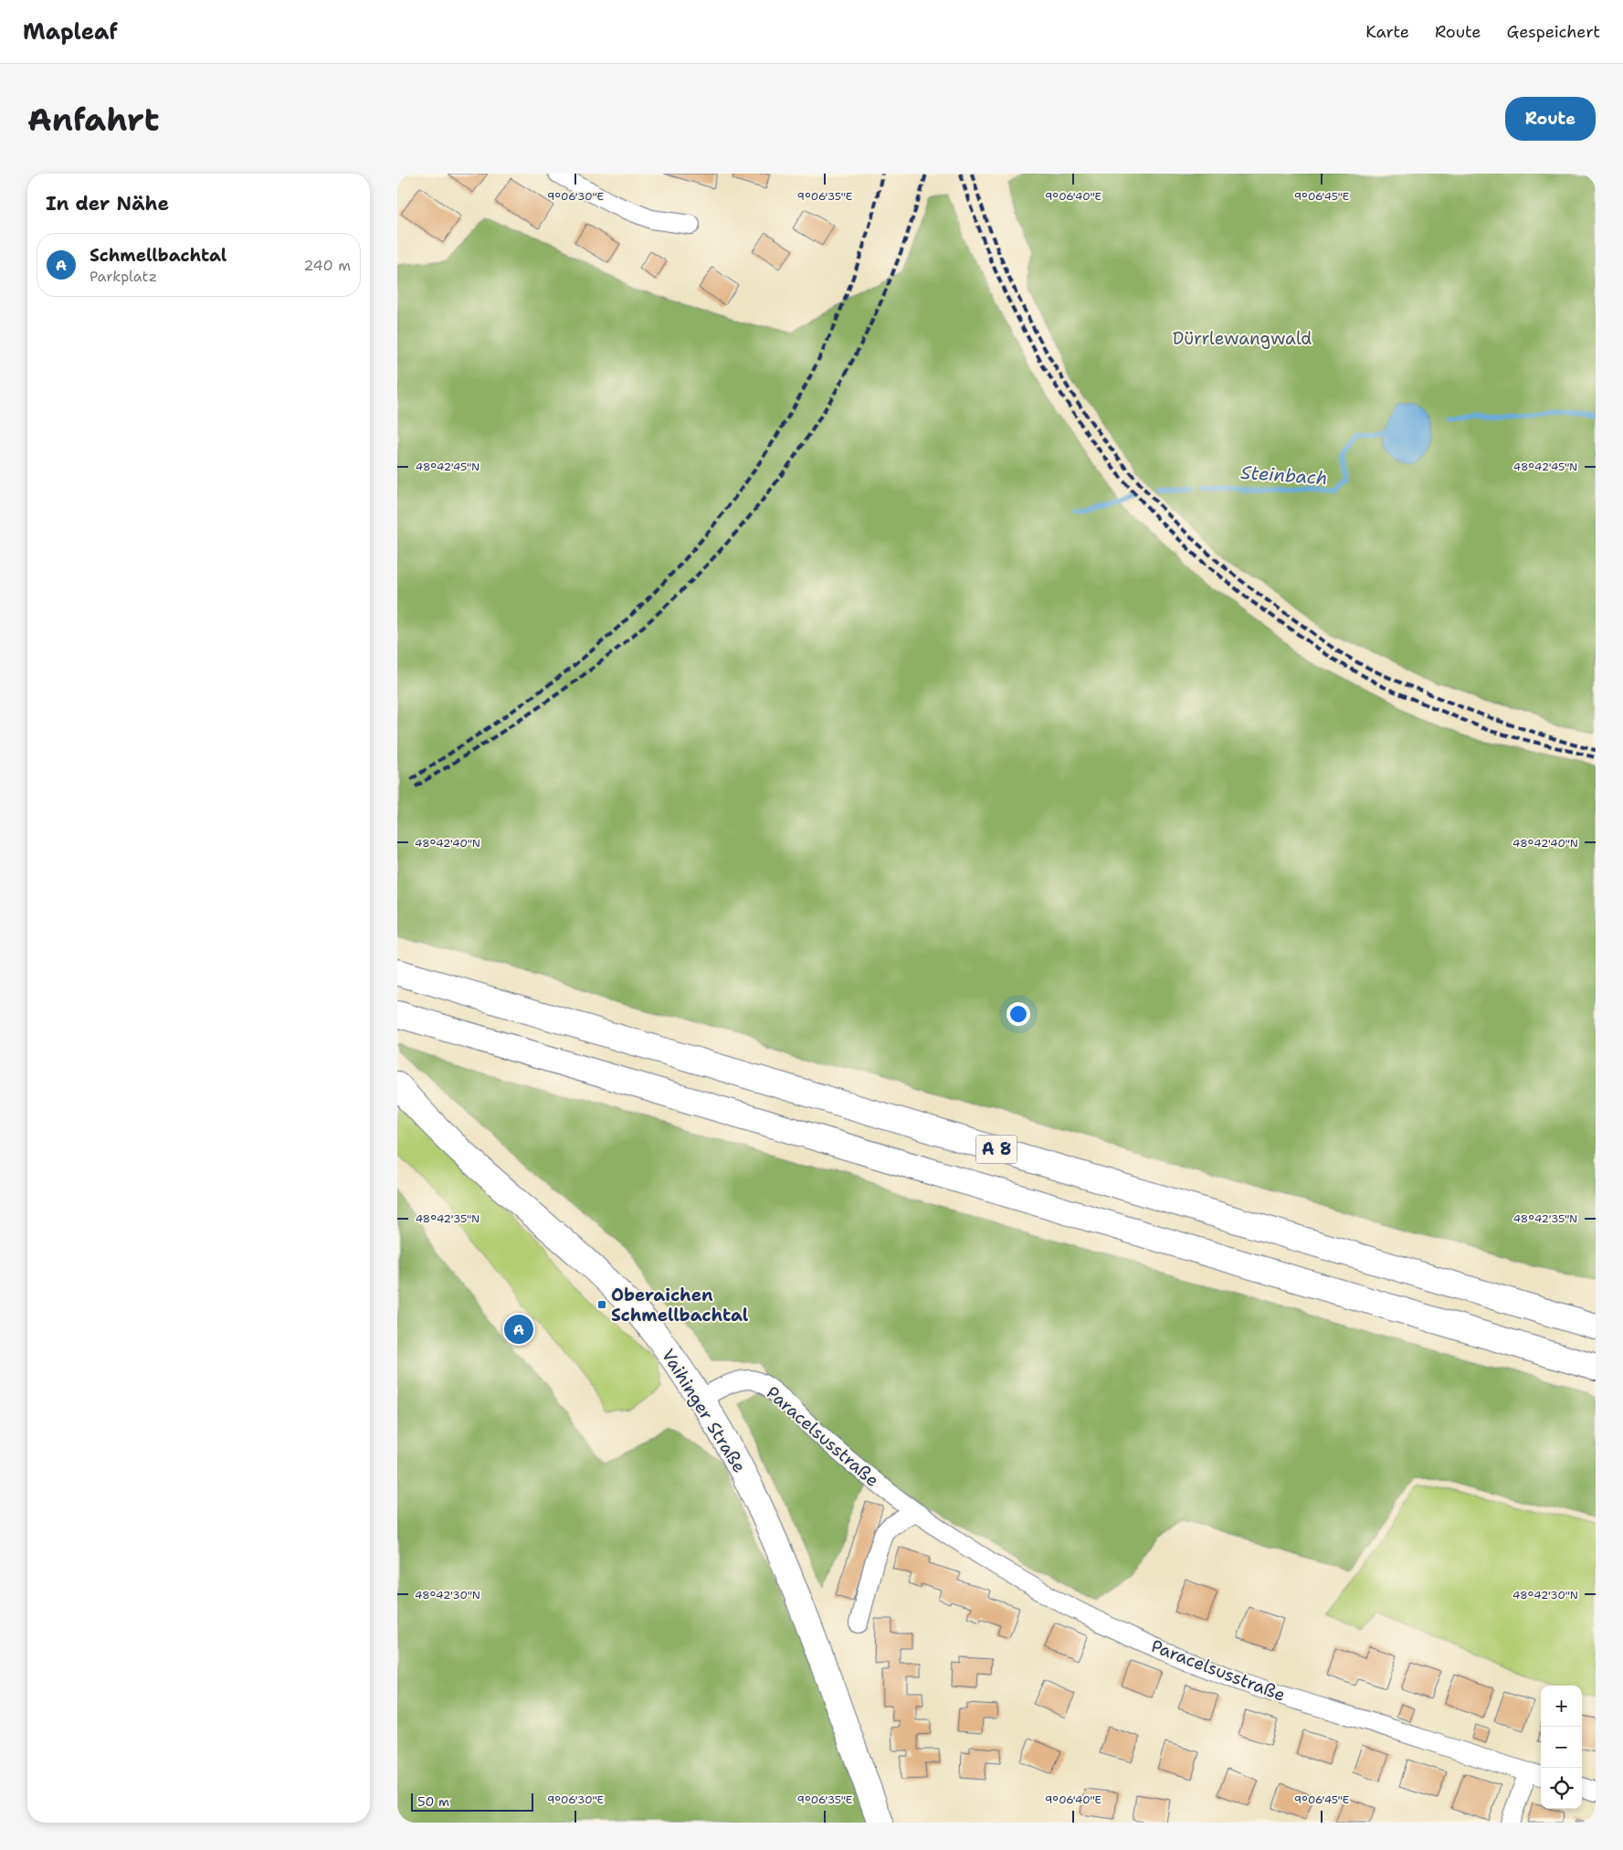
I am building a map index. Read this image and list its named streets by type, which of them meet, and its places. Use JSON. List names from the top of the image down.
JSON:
{
  "streets": {
    "main road": ["A 8", "Vaihinger Straße"],
    "street": ["Paracelsusstraße"]
  },
  "crossings": [
    ["Vaihinger Straße", "Paracelsusstraße"]
  ],
  "water": ["Steinbach"],
  "parks": ["Dürrlewangwald"],
  "places": {
    "transit": ["Oberaichen Schmellbachtal"]
  },
  "scale_bar": "50 m",
  "page": {
    "header": "Mapleaf",
    "nav": ["Karte", "Route", "Gespeichert"],
    "buttons": "Route",
    "title": "Anfahrt",
    "heading": "In der Nähe",
    "list": [
      {
        "mark": "A",
        "name": "Schmellbachtal",
        "note": "Parkplatz",
        "value": "240 m"
      }
    ],
    "pins": "A",
    "map_buttons": ["+", "−"],
    "scale": "50 m"
  },
  "coordinates": [
    "9°06'30\"E",
    "9°06'35\"E",
    "9°06'40\"E",
    "9°06'45\"E",
    "48°42'45\"N",
    "48°42'40\"N",
    "48°42'35\"N",
    "48°42'30\"N"
  ]
}
